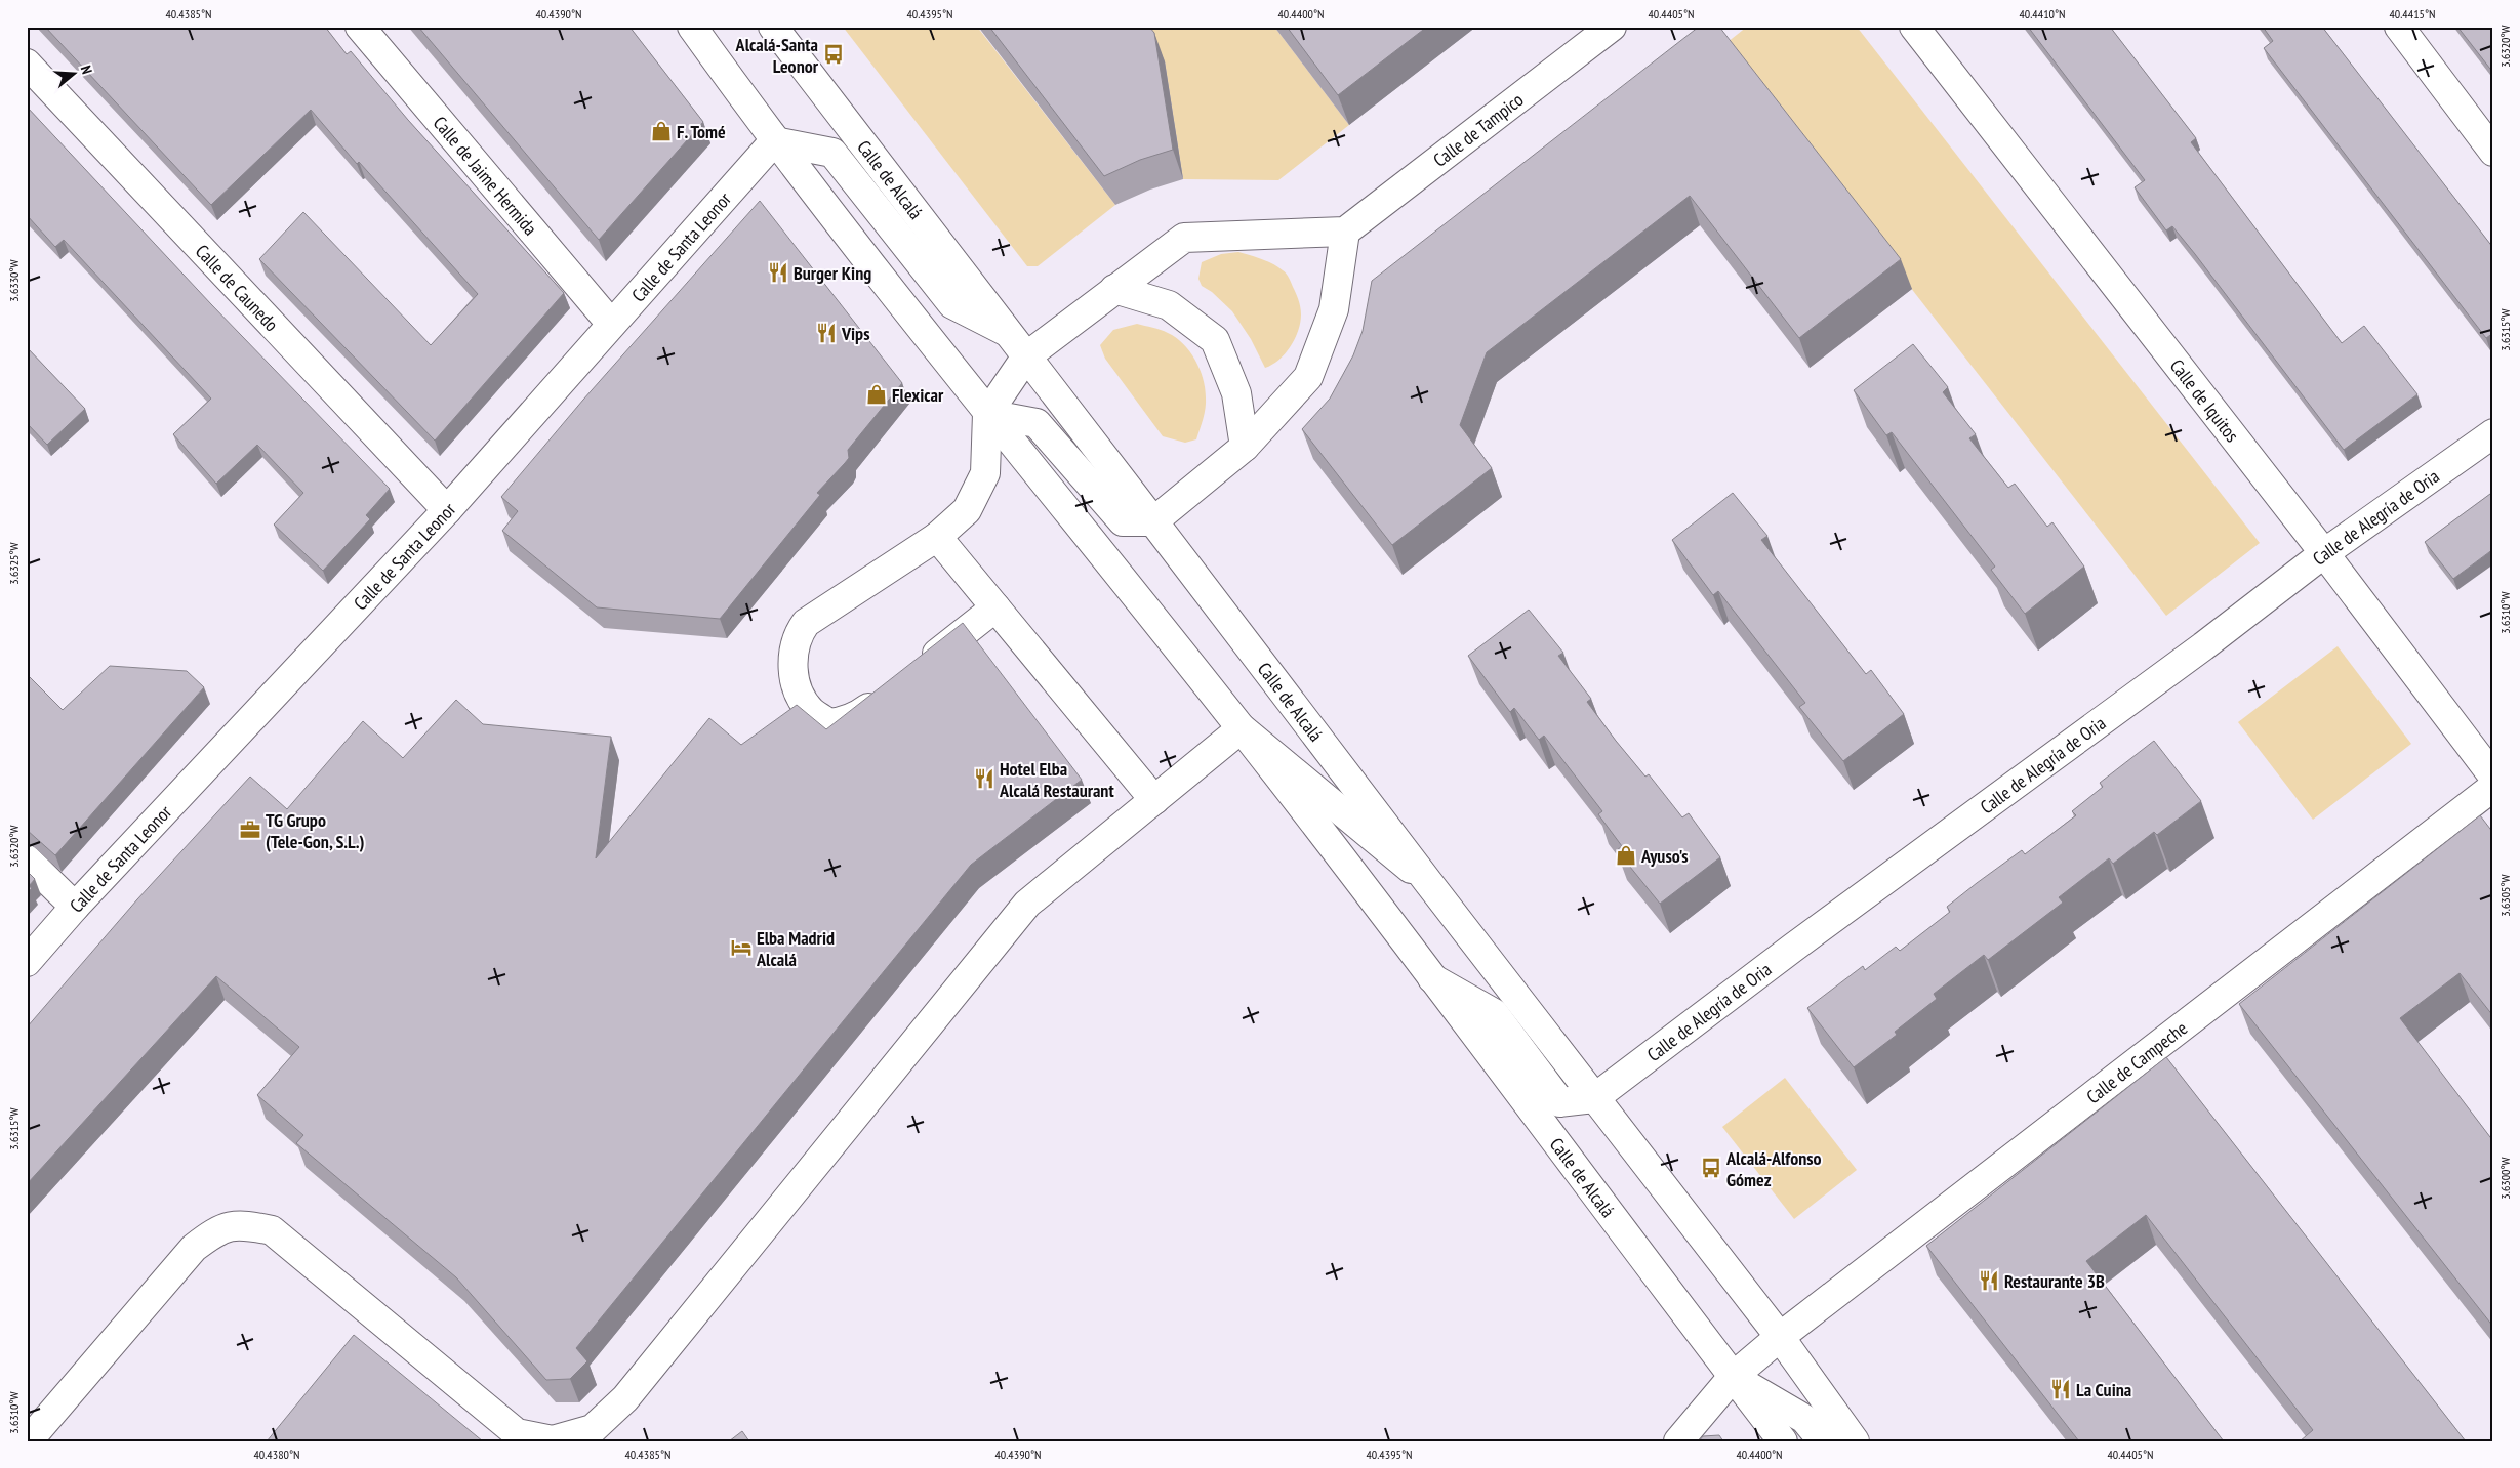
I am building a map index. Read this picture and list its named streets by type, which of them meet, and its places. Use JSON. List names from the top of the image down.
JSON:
{
  "streets": {
    "street": [
      "Calle de Tampico",
      "Calle de Jaime Hermida",
      "Calle de Alcalá",
      "Calle de Santa Leonor",
      "Calle de Caunedo",
      "Calle de Iquitos",
      "Calle de Alegría de Oria",
      "Calle de Campeche"
    ]
  },
  "crossings": [
    ["Calle de Jaime Hermida", "Calle de Santa Leonor"],
    ["Calle de Alcalá", "Calle de Santa Leonor"],
    ["Calle de Alcalá", "Calle de Alegría de Oria"],
    ["Calle de Alcalá", "Calle de Campeche"],
    ["Calle de Santa Leonor", "Calle de Caunedo"],
    ["Calle de Iquitos", "Calle de Alegría de Oria"]
  ],
  "places": {
    "bus stop": ["Alcalá-Santa Leonor", "Alcalá-Alfonso Gómez"],
    "shop": ["F. Tomé", "Flexicar", "Ayuso's"],
    "restaurant": [
      "Burger King",
      "Vips",
      "Hotel Elba Alcalá Restaurant",
      "Restaurante 3B",
      "La Cuina"
    ],
    "office": ["TG Grupo (Tele-Gon, S.L.)"],
    "hotel": ["Elba Madrid Alcalá"]
  },
  "north": "right",
  "coordinates": [
    "40.4385°N",
    "40.4390°N",
    "40.4395°N",
    "40.4400°N",
    "40.4405°N",
    "40.4410°N",
    "40.4415°N",
    "3.6320°W",
    "3.6330°W",
    "3.6315°W",
    "3.6325°W",
    "3.6310°W",
    "3.6305°W",
    "3.6300°W",
    "40.4380°N"
  ]
}
